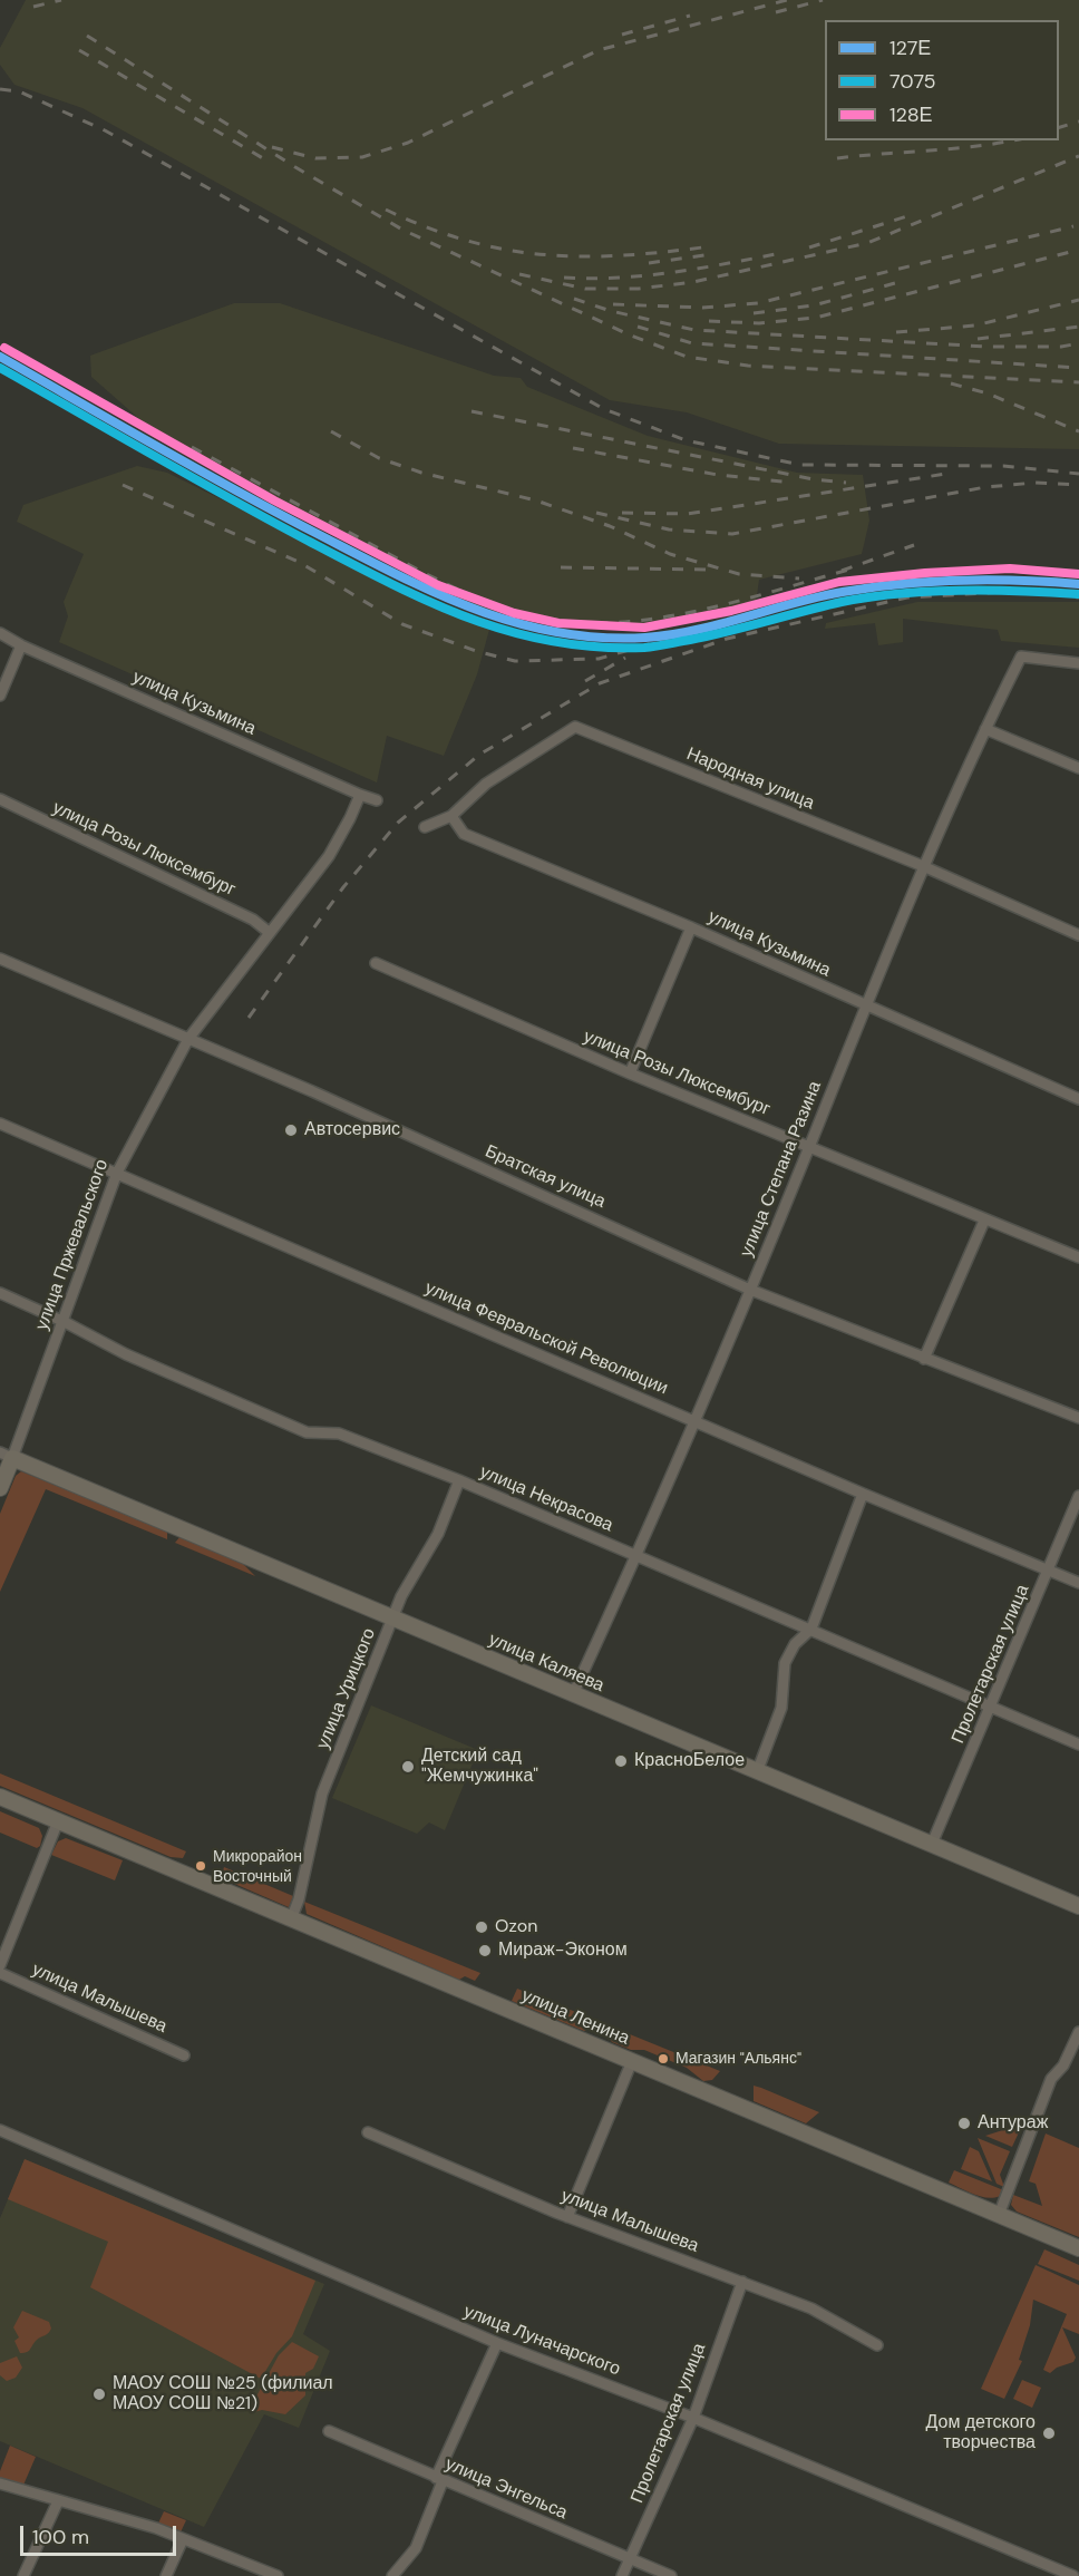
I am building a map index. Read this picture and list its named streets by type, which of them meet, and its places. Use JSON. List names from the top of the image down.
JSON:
{
  "streets": {
    "street": [
      "улица Кузьмина",
      "Народная улица",
      "улица Розы Люксембург",
      "улица Степана Разина",
      "Братская улица",
      "улица Пржевальского",
      "улица Февральской Революции",
      "улица Некрасова",
      "улица Каляева",
      "Пролетарская улица",
      "улица Урицкого",
      "улица Малышева",
      "улица Ленина",
      "улица Луначарского",
      "улица Энгельса"
    ]
  },
  "crossings": [
    ["улица Кузьмина", "Народная улица"],
    ["улица Кузьмина", "улица Степана Разина"],
    ["улица Кузьмина", "улица Пржевальского"],
    ["Народная улица", "улица Степана Разина"],
    ["улица Розы Люксембург", "улица Степана Разина"],
    ["улица Розы Люксембург", "улица Пржевальского"],
    ["улица Степана Разина", "Братская улица"],
    ["улица Степана Разина", "улица Февральской Революции"],
    ["улица Степана Разина", "улица Некрасова"],
    ["улица Степана Разина", "улица Каляева"],
    ["Братская улица", "улица Пржевальского"],
    ["улица Пржевальского", "улица Февральской Революции"],
    ["улица Пржевальского", "улица Некрасова"],
    ["улица Пржевальского", "улица Каляева"],
    ["улица Февральской Революции", "Пролетарская улица"],
    ["улица Некрасова", "Пролетарская улица"],
    ["улица Некрасова", "улица Урицкого"],
    ["улица Каляева", "Пролетарская улица"],
    ["улица Каляева", "улица Урицкого"],
    ["Пролетарская улица", "улица Малышева"],
    ["Пролетарская улица", "улица Луначарского"],
    ["Пролетарская улица", "улица Энгельса"],
    ["улица Урицкого", "улица Ленина"]
  ],
  "places": [
    "Автосервис",
    "КрасноБелое",
    "Детский сад \"Жемчужинка\"",
    "Микрорайон Восточный",
    "Ozon",
    "Мираж-Эконом",
    "Магазин \"Альянс\"",
    "Антураж",
    "МАОУ СОШ №25 (филиал МАОУ СОШ №21)",
    "Дом детского творчества"
  ],
  "lines": ["transit line 128Е", "transit line 127Е", "transit line 7075"],
  "legend": ["127Е", "7075", "128Е"],
  "scale_bar": "100 m"
}
